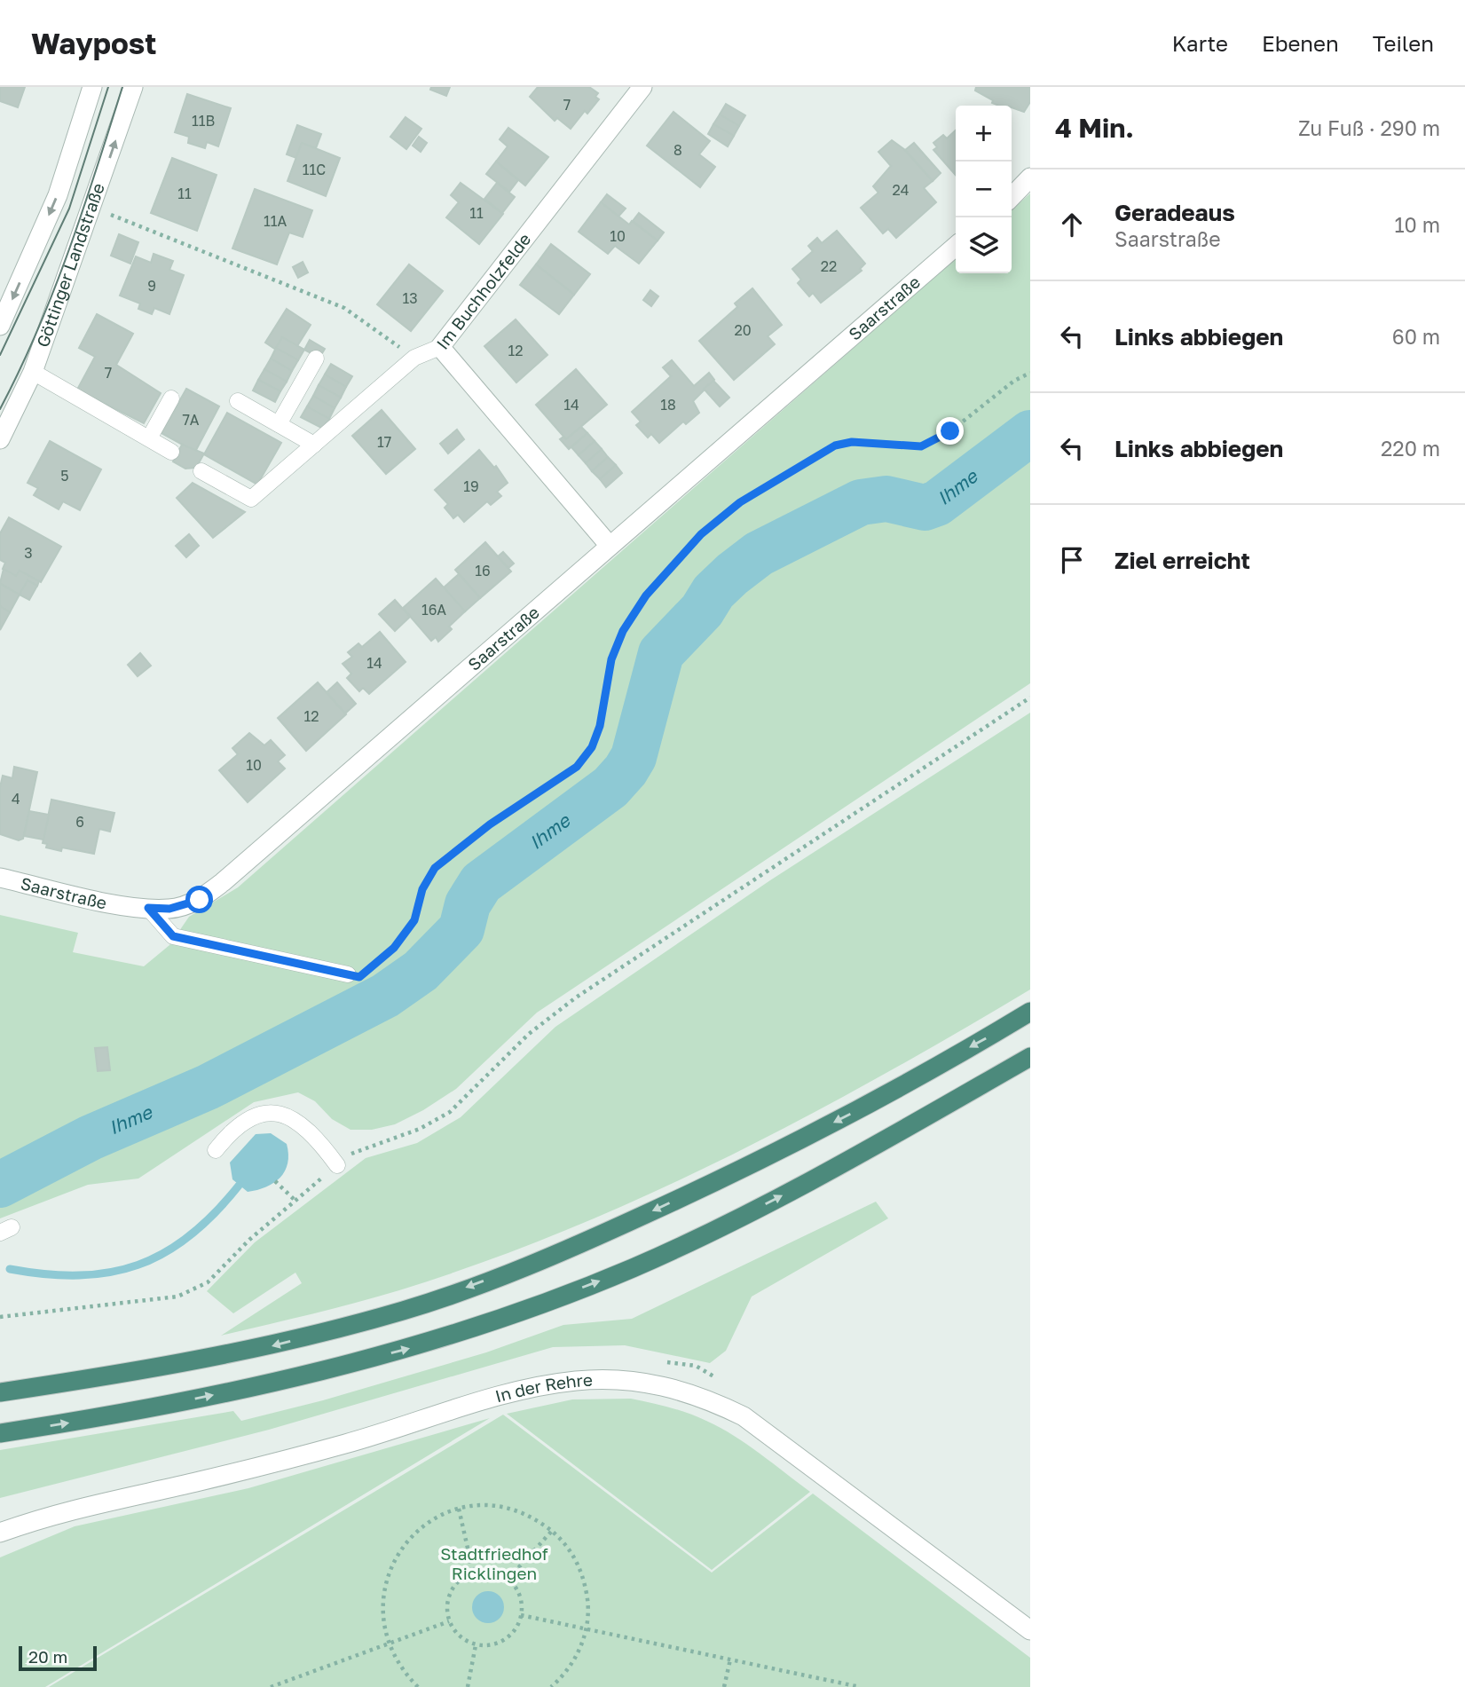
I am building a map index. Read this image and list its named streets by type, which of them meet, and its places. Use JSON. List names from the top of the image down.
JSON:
{
  "streets": {
    "street": [
      "Göttinger Landstraße",
      "Im Buchholzfelde",
      "Saarstraße",
      "In der Rehre"
    ]
  },
  "crossings": [
    ["Im Buchholzfelde", "Saarstraße"]
  ],
  "water": ["Ihme"],
  "parks": ["Stadtfriedhof Ricklingen"],
  "house_numbers": [
    "7",
    "11B",
    "8",
    "11C",
    "24",
    "11",
    "11",
    "11A",
    "10",
    "22",
    "9",
    "13",
    "20",
    "12",
    "7",
    "14",
    "18",
    "7A",
    "17",
    "5",
    "19",
    "3",
    "16",
    "16A",
    "14",
    "12",
    "10",
    "4",
    "6"
  ],
  "scale_bar": "20 m",
  "page": {
    "header": "Waypost",
    "nav": ["Karte", "Ebenen", "Teilen"],
    "heading": ["4 Min.", "Zu Fuß · 290 m"],
    "map_buttons": ["+", "−"],
    "list": [
      ["Geradeaus", "Saarstraße", "10 m"],
      ["Links abbiegen", "60 m"],
      ["Links abbiegen", "220 m"],
      "Ziel erreicht"
    ],
    "scale": "20 m"
  }
}
